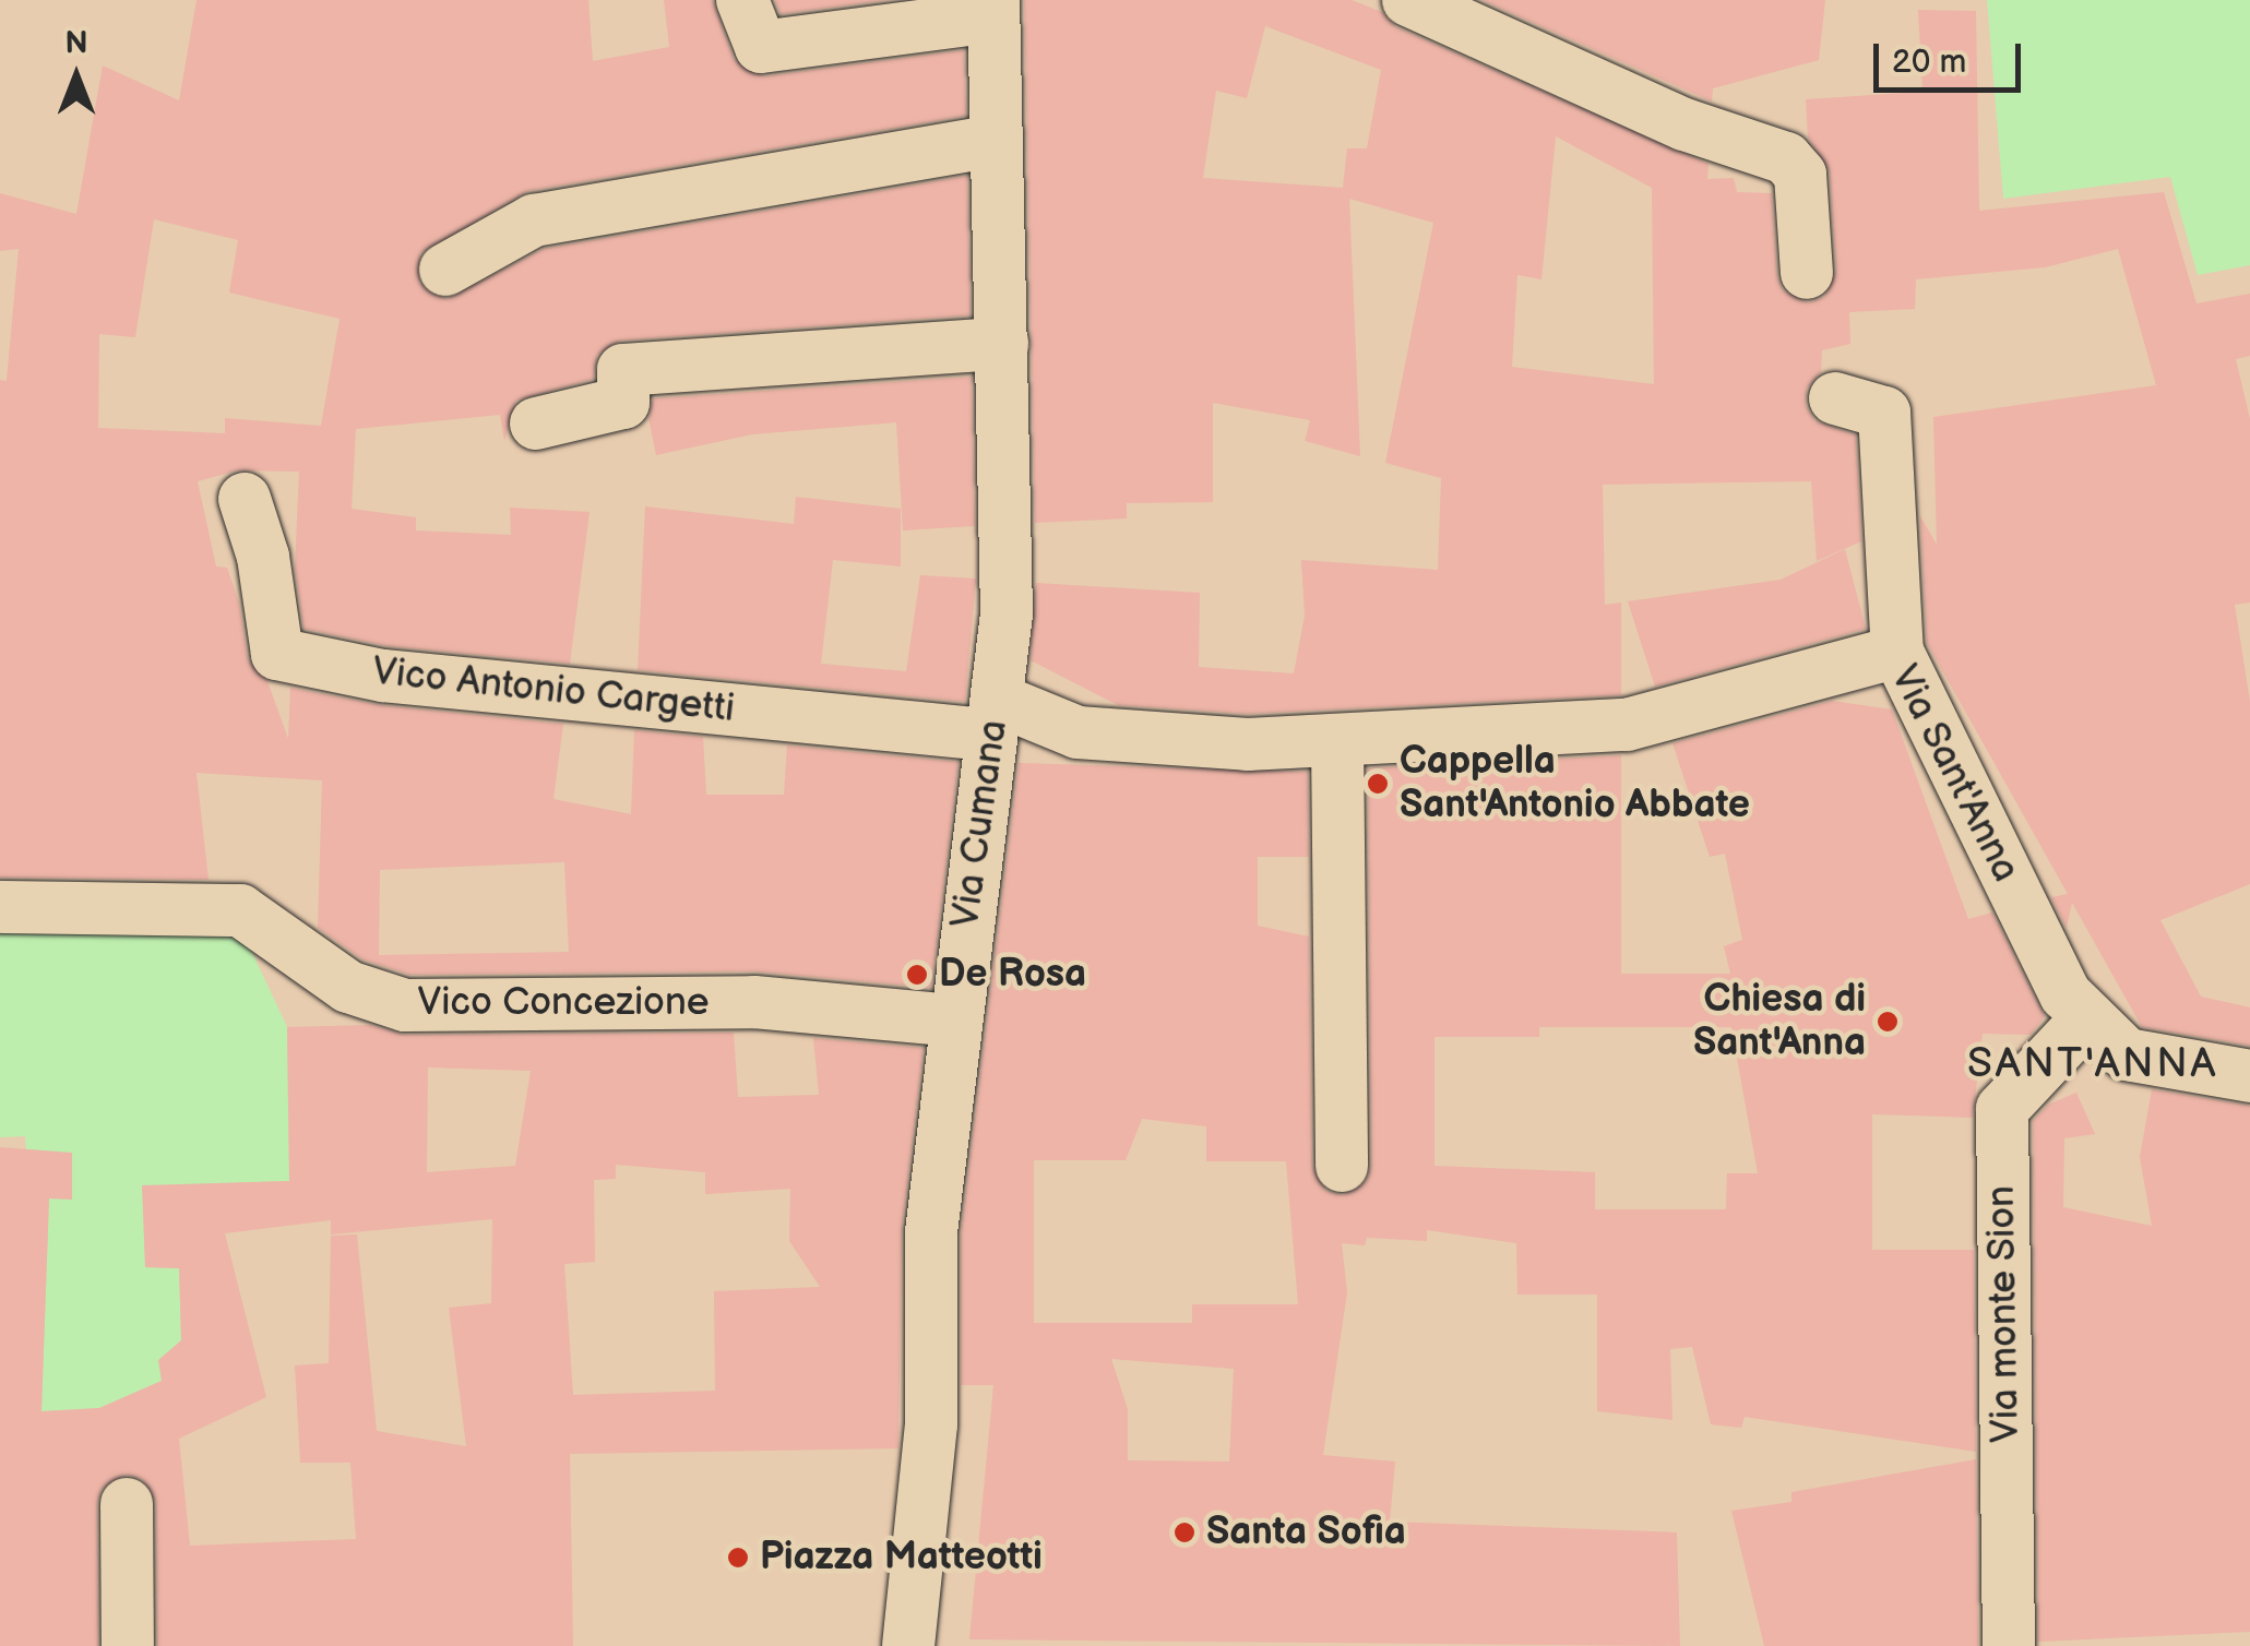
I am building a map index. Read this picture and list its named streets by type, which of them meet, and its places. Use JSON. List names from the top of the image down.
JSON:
{
  "streets": {
    "street": [
      "Vico Antonio Cargetti",
      "Via Sant'Anna",
      "Via Cumana",
      "Vico Concezione",
      "Via monte Sion"
    ]
  },
  "crossings": [
    ["Vico Antonio Cargetti", "Via Sant'Anna"],
    ["Vico Antonio Cargetti", "Via Cumana"],
    ["Via Sant'Anna", "Via Cumana"],
    ["Via Sant'Anna", "Via monte Sion"],
    ["Via Cumana", "Vico Concezione"]
  ],
  "districts": ["SANT'ANNA"],
  "places": [
    "Cappella Sant'Antonio Abbate",
    "De Rosa",
    "Chiesa di Sant'Anna",
    "Santa Sofia",
    "Piazza Matteotti"
  ],
  "scale_bar": "20 m",
  "north": "top"
}
